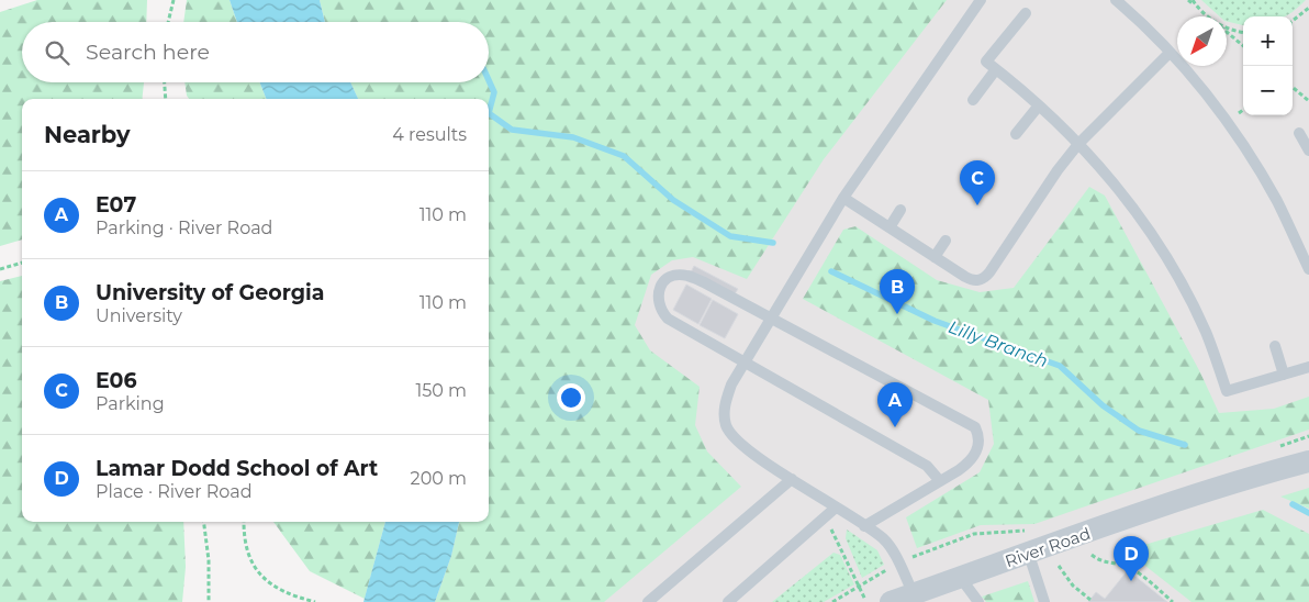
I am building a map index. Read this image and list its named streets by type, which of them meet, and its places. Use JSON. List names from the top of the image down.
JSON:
{
  "streets": {
    "street": ["River Road"]
  },
  "water": ["Lilly Branch"],
  "north": "bottom left",
  "page": {
    "map_buttons": ["+", "−"],
    "search": "Search here",
    "heading": ["Nearby", "4 results"],
    "pins": [
      "C",
      "B",
      "A",
      "D"
    ],
    "list": [
      {
        "mark": "A",
        "name": "E07",
        "note": "Parking · River Road",
        "value": "110 m"
      },
      {
        "mark": "B",
        "name": "University of Georgia",
        "note": "University",
        "value": "110 m"
      },
      {
        "mark": "C",
        "name": "E06",
        "note": "Parking",
        "value": "150 m"
      },
      {
        "mark": "D",
        "name": "Lamar Dodd School of Art",
        "note": "Place · River Road",
        "value": "200 m"
      }
    ]
  }
}
